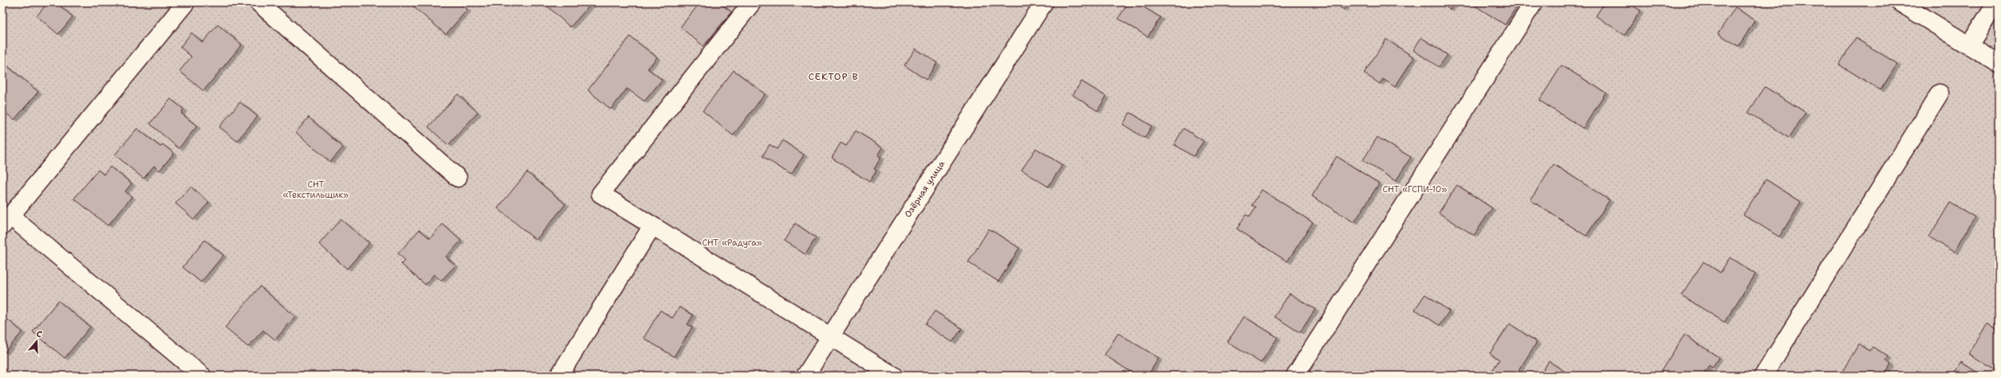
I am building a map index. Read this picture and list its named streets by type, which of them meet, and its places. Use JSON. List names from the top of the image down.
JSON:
{
  "streets": {
    "street": ["Озёрная улица"]
  },
  "districts": ["СЕКТОР В"],
  "parks": ["СНТ «Текстильщик»", "СНТ «ГСПИ-10»", "СНТ «Радуга»"],
  "north": "top"
}
